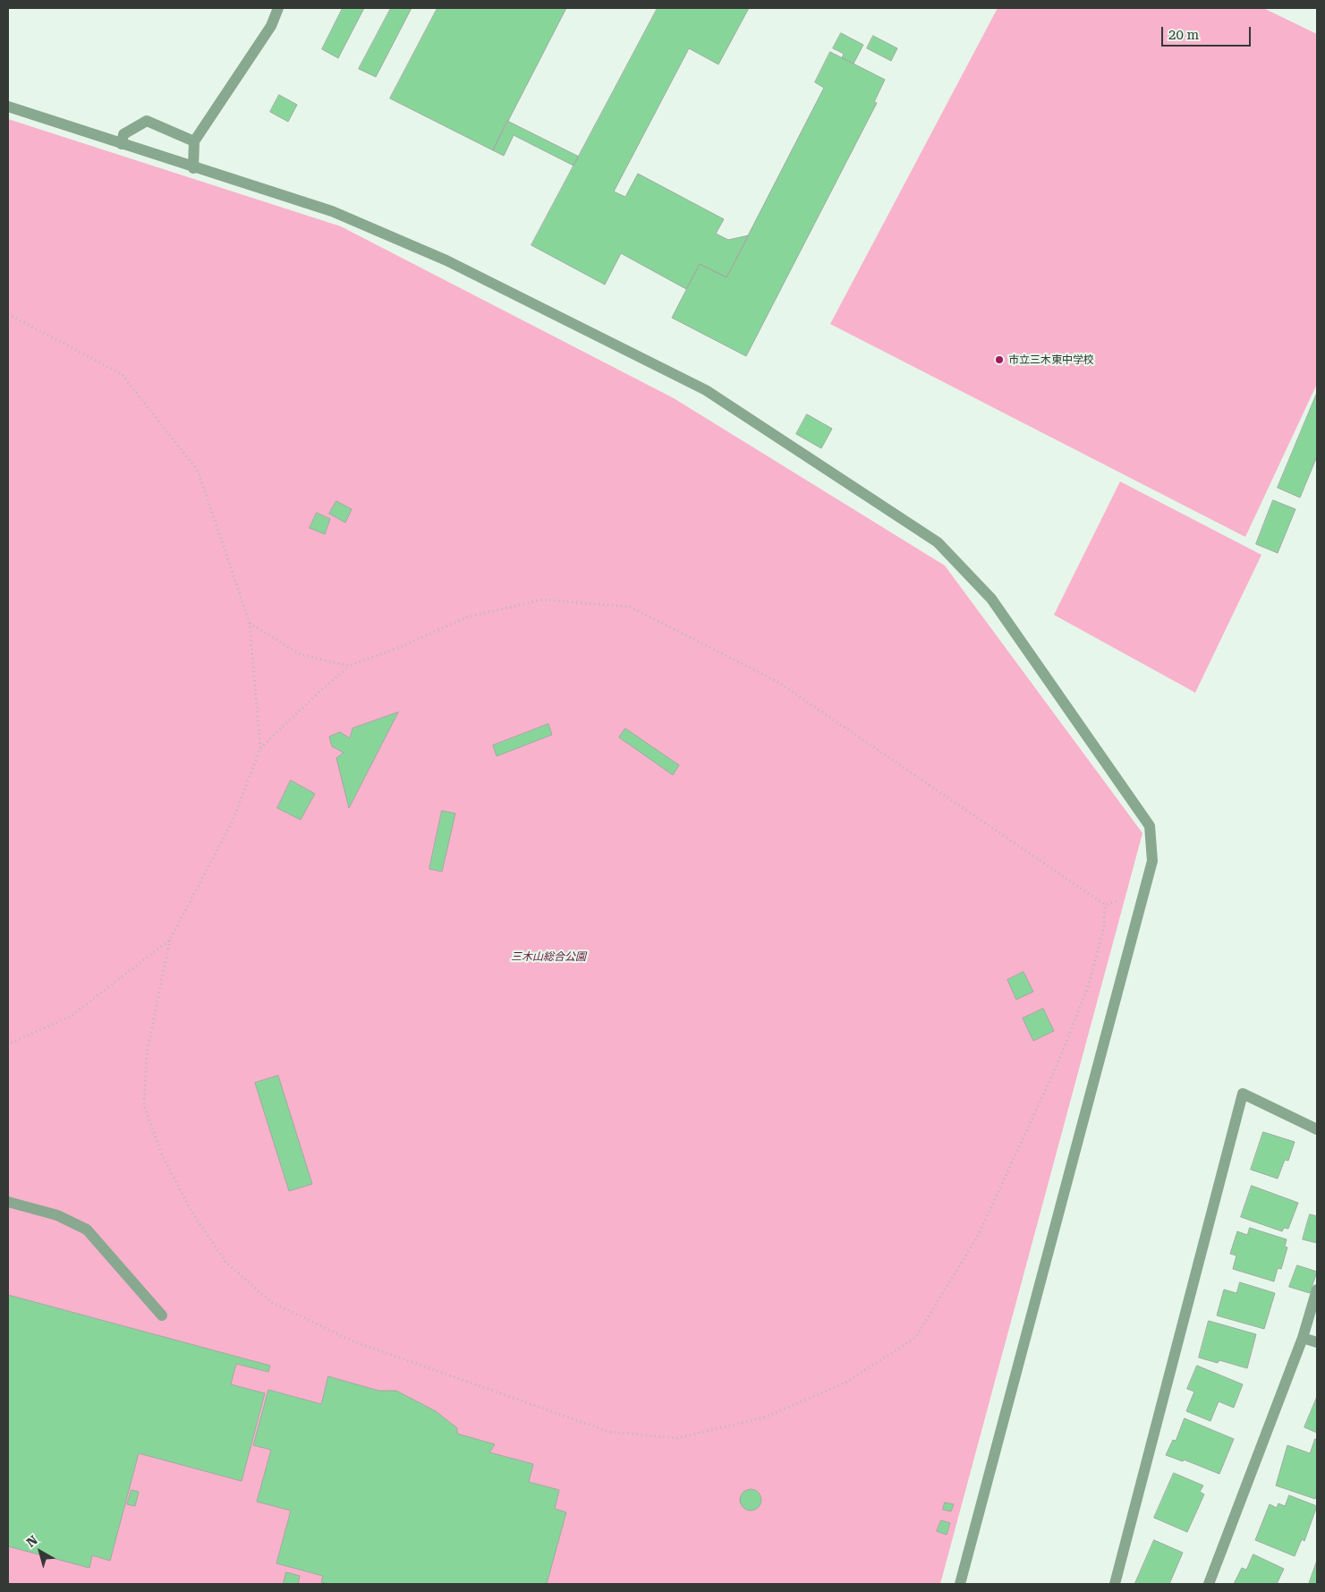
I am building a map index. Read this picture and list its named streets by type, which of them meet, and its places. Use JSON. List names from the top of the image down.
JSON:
{
  "parks": ["三木山総合公園"],
  "places": ["市立三木東中学校"],
  "scale_bar": "20 m",
  "north": "top left"
}
